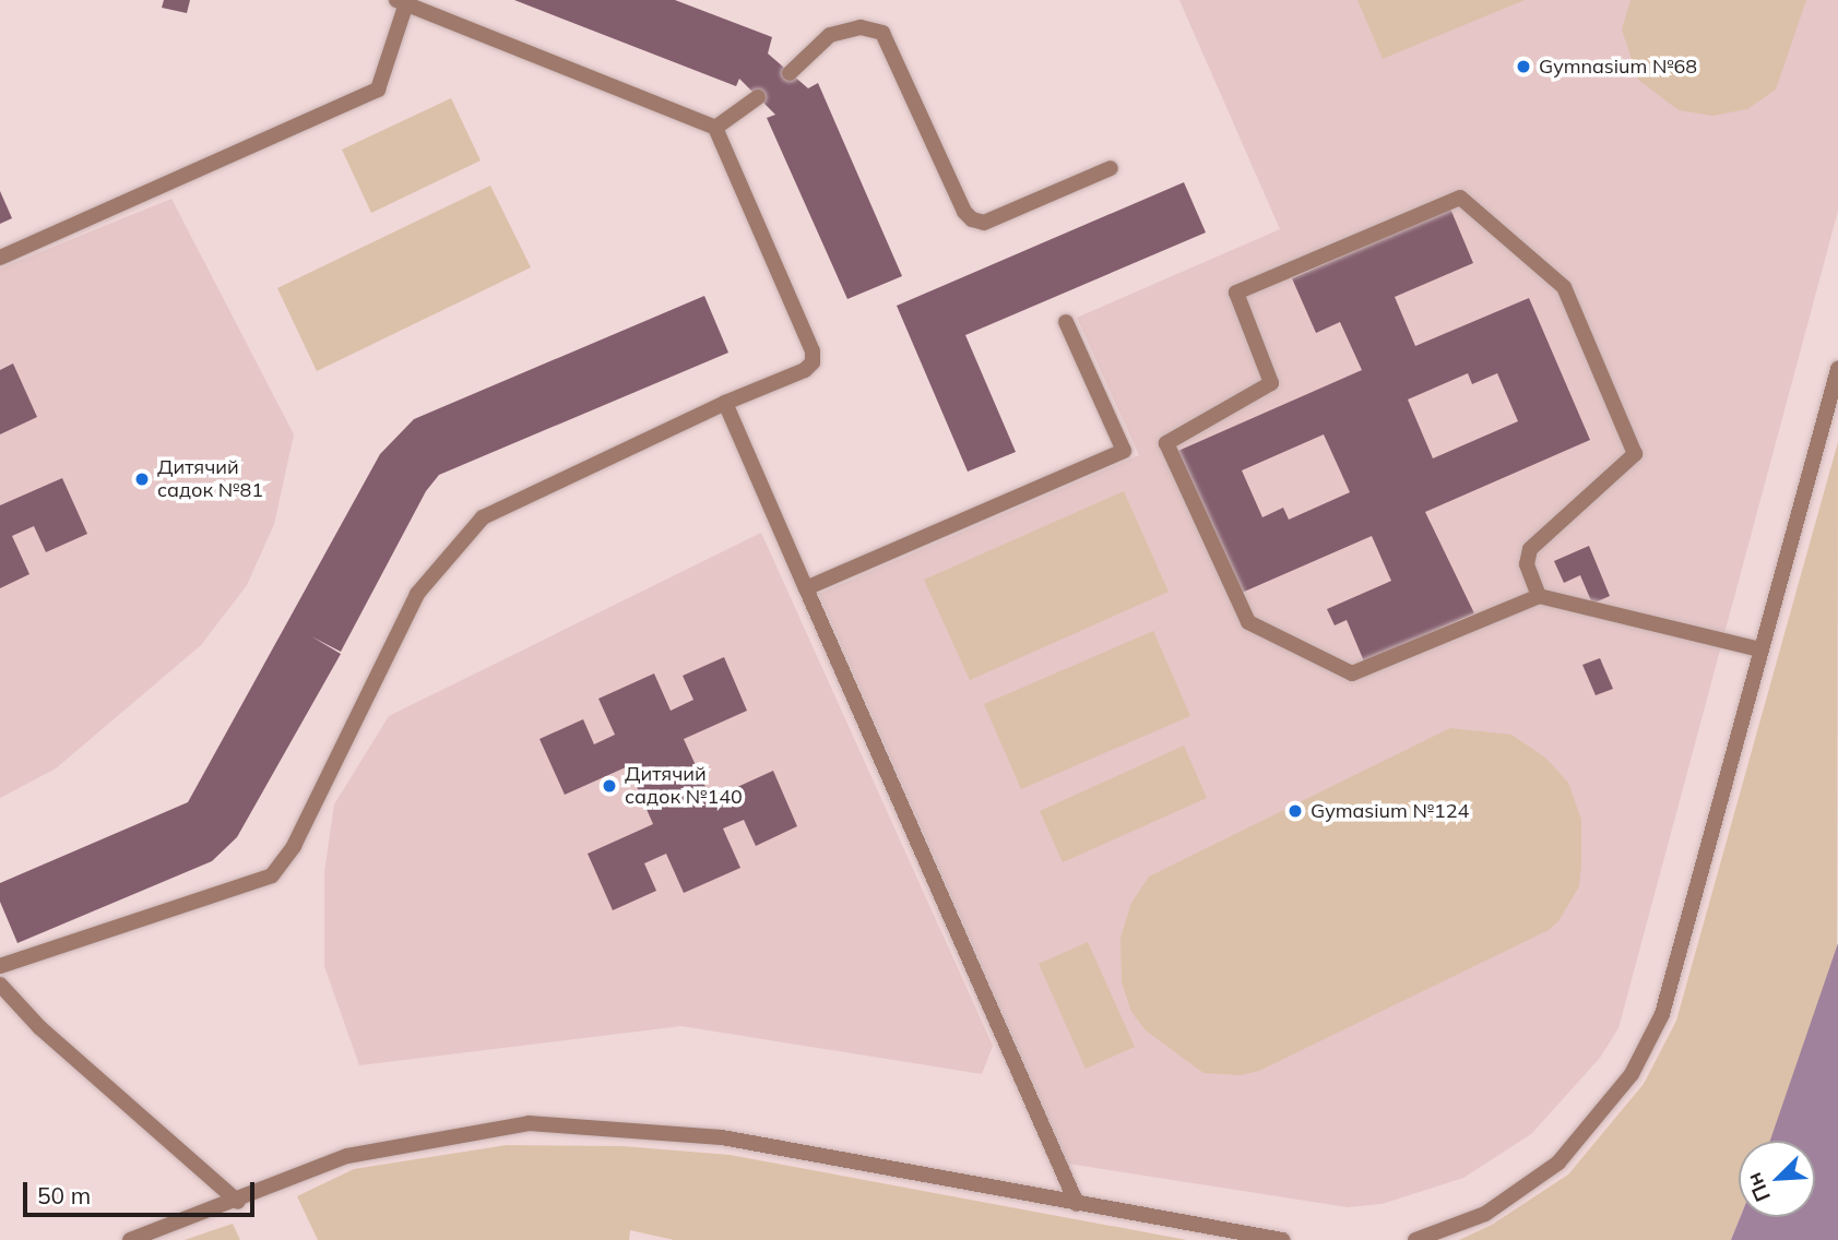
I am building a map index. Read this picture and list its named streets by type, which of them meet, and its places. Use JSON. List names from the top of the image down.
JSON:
{
  "places": [
    "Gymnasium №68",
    "Дитячий садок №81",
    "Дитячий садок №140",
    "Gymasium №124"
  ],
  "scale_bar": "50 m",
  "north": "bottom left"
}
